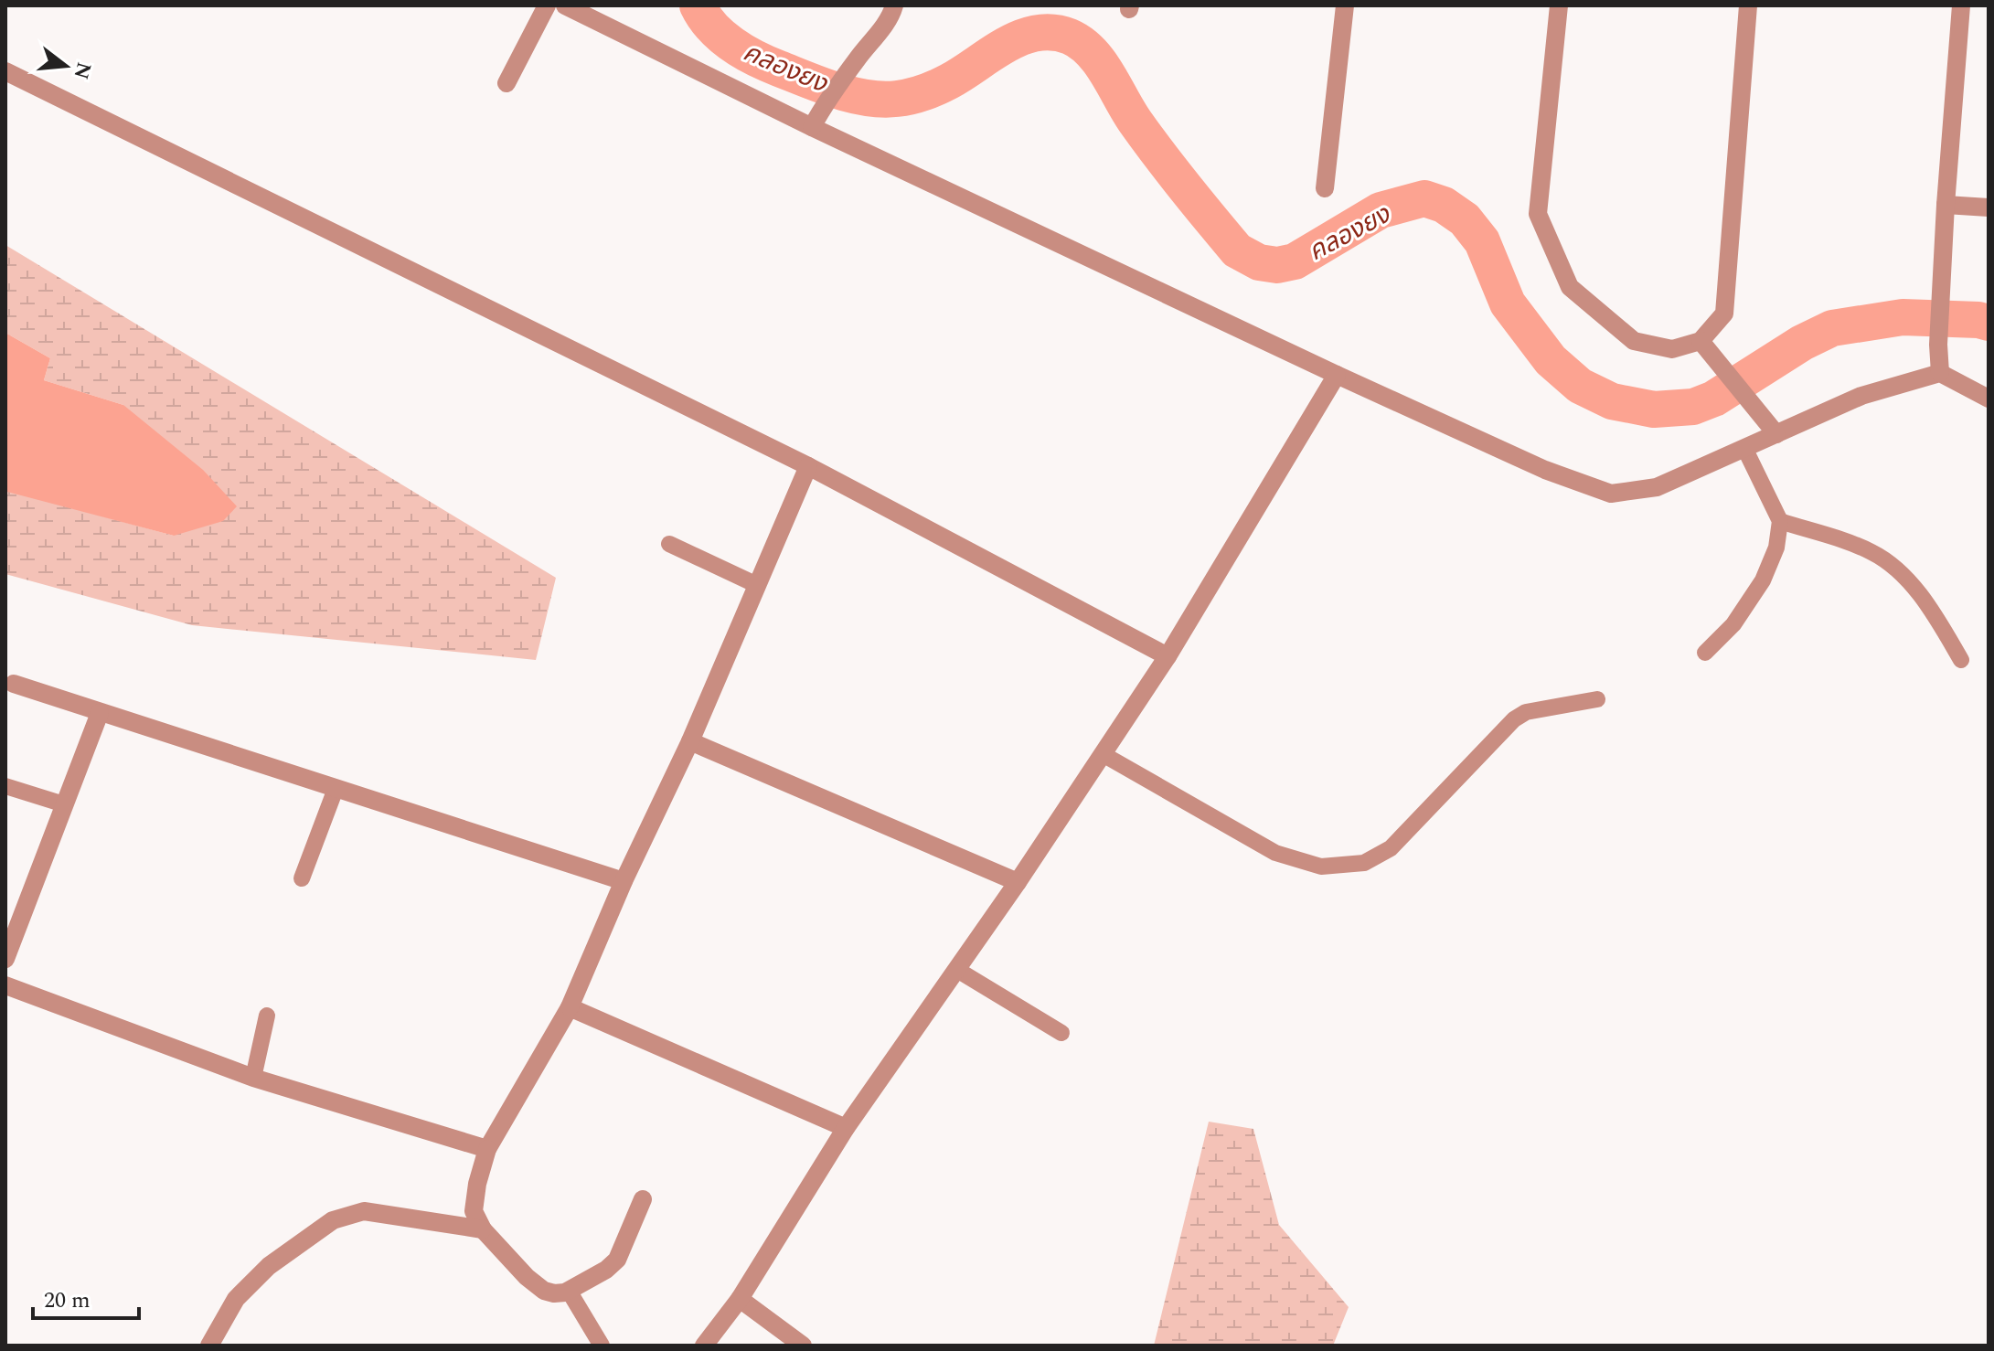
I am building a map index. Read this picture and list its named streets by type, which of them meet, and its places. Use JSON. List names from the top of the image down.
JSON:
{
  "water": ["คลองยง"],
  "scale_bar": "20 m",
  "north": "right"
}
